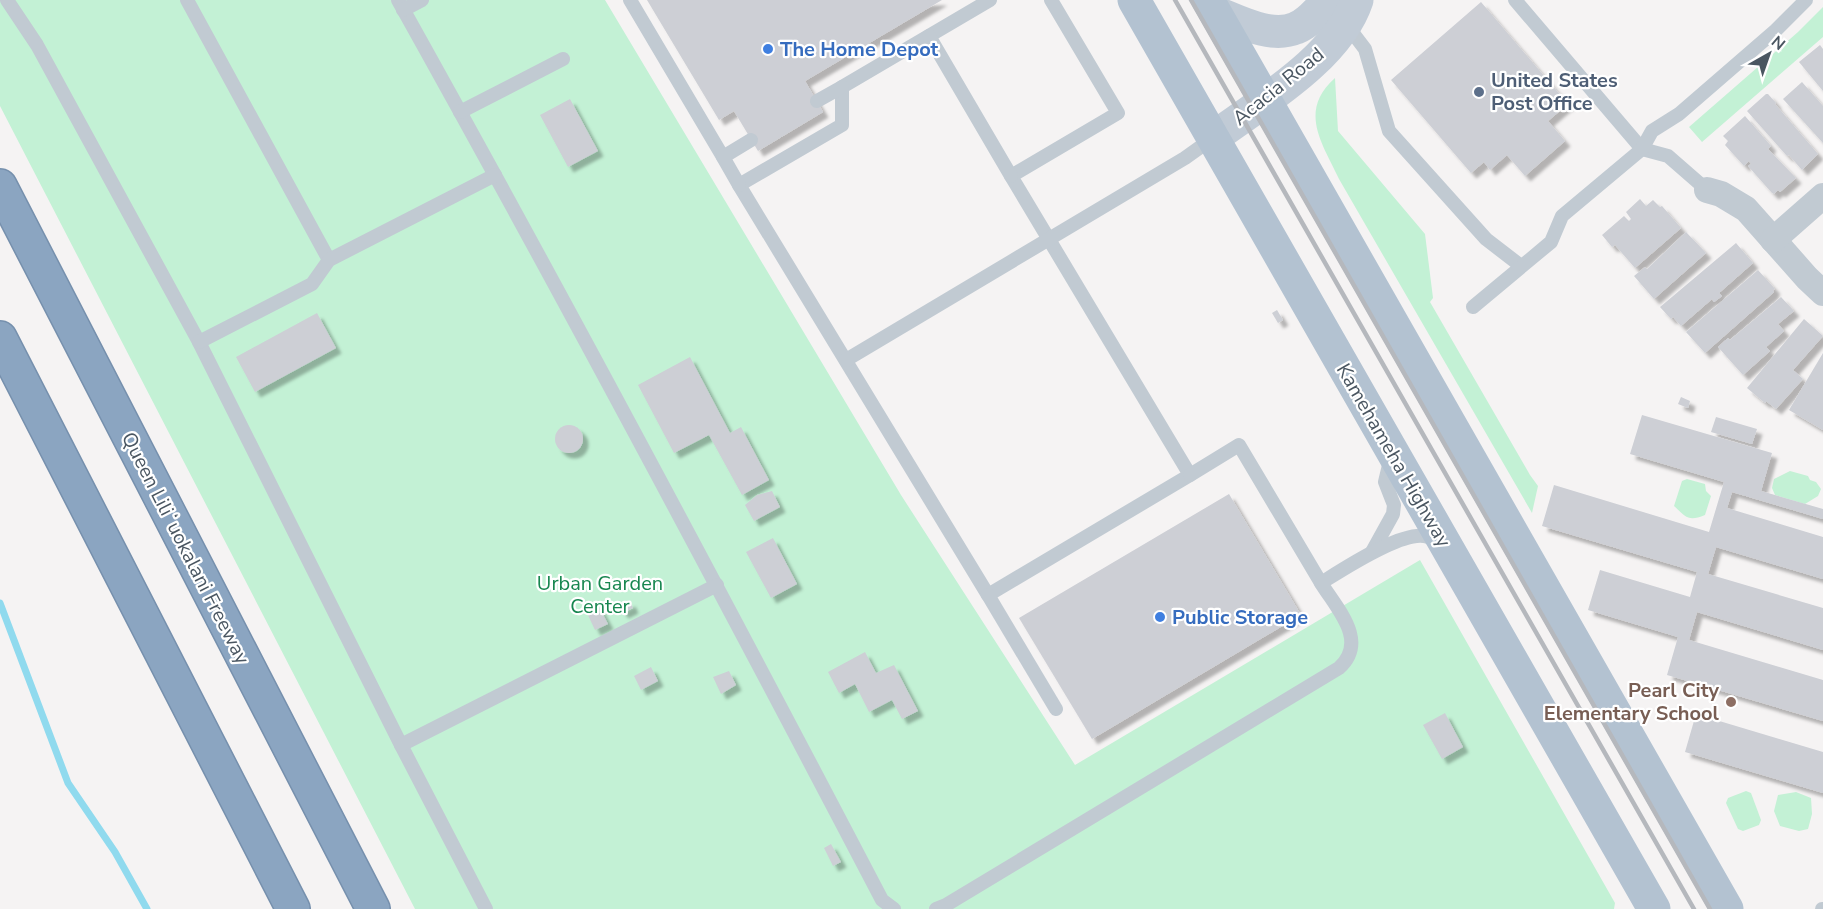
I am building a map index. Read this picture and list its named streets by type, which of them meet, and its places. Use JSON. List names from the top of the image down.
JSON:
{
  "streets": {
    "highway": ["Queen Liliʻuokalani Freeway"],
    "main road": ["Acacia Road", "Kamehameha Highway"]
  },
  "crossings": [
    ["Acacia Road", "Kamehameha Highway"]
  ],
  "parks": ["Urban Garden Center"],
  "places": [
    "The Home Depot",
    "United States Post Office",
    "Public Storage",
    "Pearl City Elementary School"
  ],
  "north": "top right"
}
